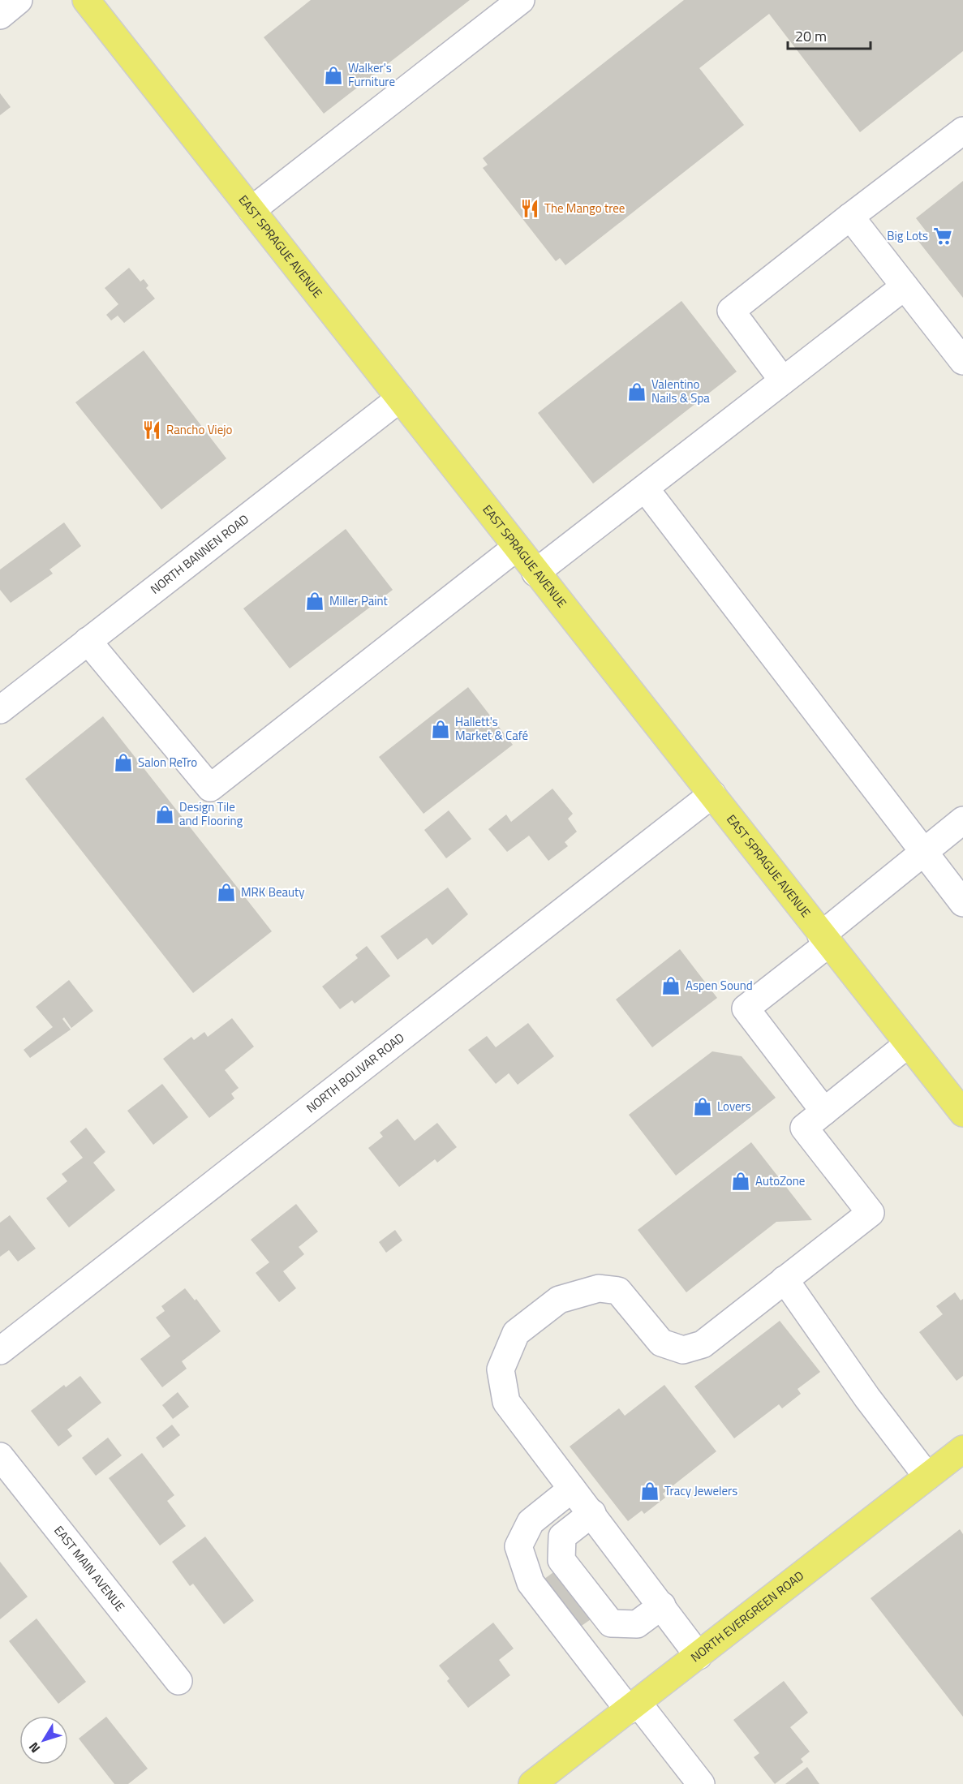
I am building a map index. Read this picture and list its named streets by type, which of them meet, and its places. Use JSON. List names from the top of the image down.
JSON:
{
  "streets": {
    "main road": ["EAST SPRAGUE AVENUE", "NORTH EVERGREEN ROAD"],
    "street": ["NORTH BANNEN ROAD", "NORTH BOLIVAR ROAD", "EAST MAIN AVENUE"]
  },
  "crossings": [
    ["EAST SPRAGUE AVENUE", "NORTH BANNEN ROAD"],
    ["EAST SPRAGUE AVENUE", "NORTH BOLIVAR ROAD"]
  ],
  "places": {
    "shop": [
      "Walker's Furniture",
      "Valentino Nails & Spa",
      "Miller Paint",
      "Hallett's Market & Café",
      "Salon ReTro",
      "Design Tile and Flooring",
      "MRK Beauty",
      "Aspen Sound",
      "Lovers",
      "AutoZone",
      "Tracy Jewelers"
    ],
    "restaurant": ["The Mango tree", "Rancho Viejo"],
    "supermarket": ["Big Lots"]
  },
  "scale_bar": "20 m",
  "north": "bottom left"
}
